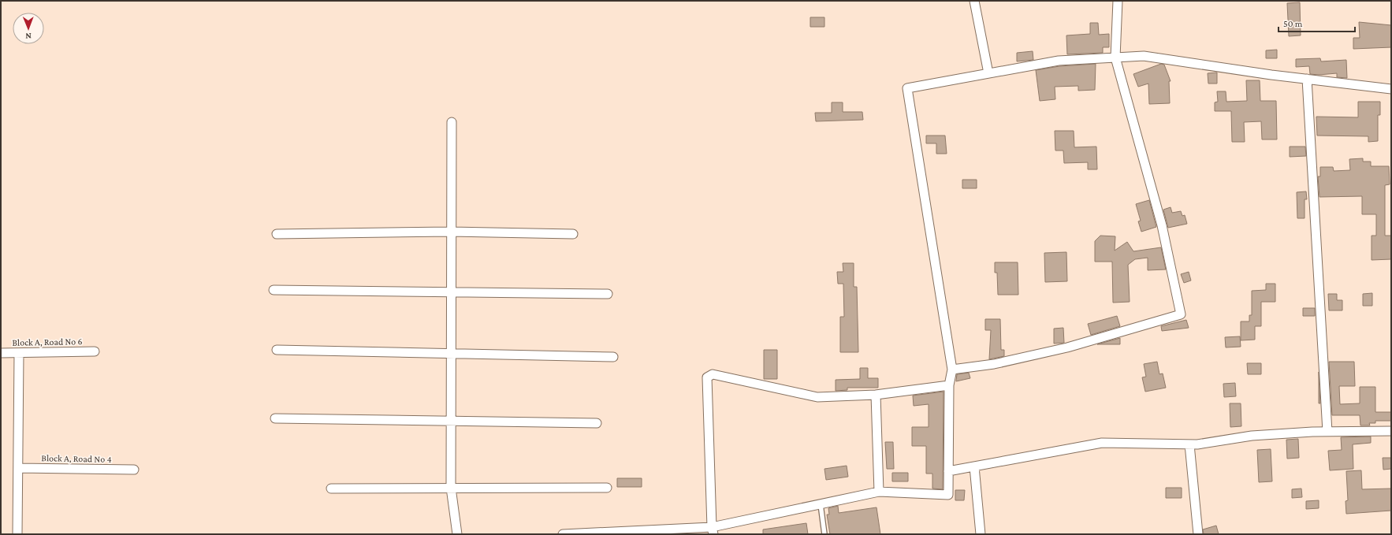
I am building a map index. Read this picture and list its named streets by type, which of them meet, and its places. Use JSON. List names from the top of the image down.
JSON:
{
  "streets": {
    "street": ["Block A, Road No 6", "Block A, Road No 4"]
  },
  "scale_bar": "50 m",
  "north": "bottom"
}
